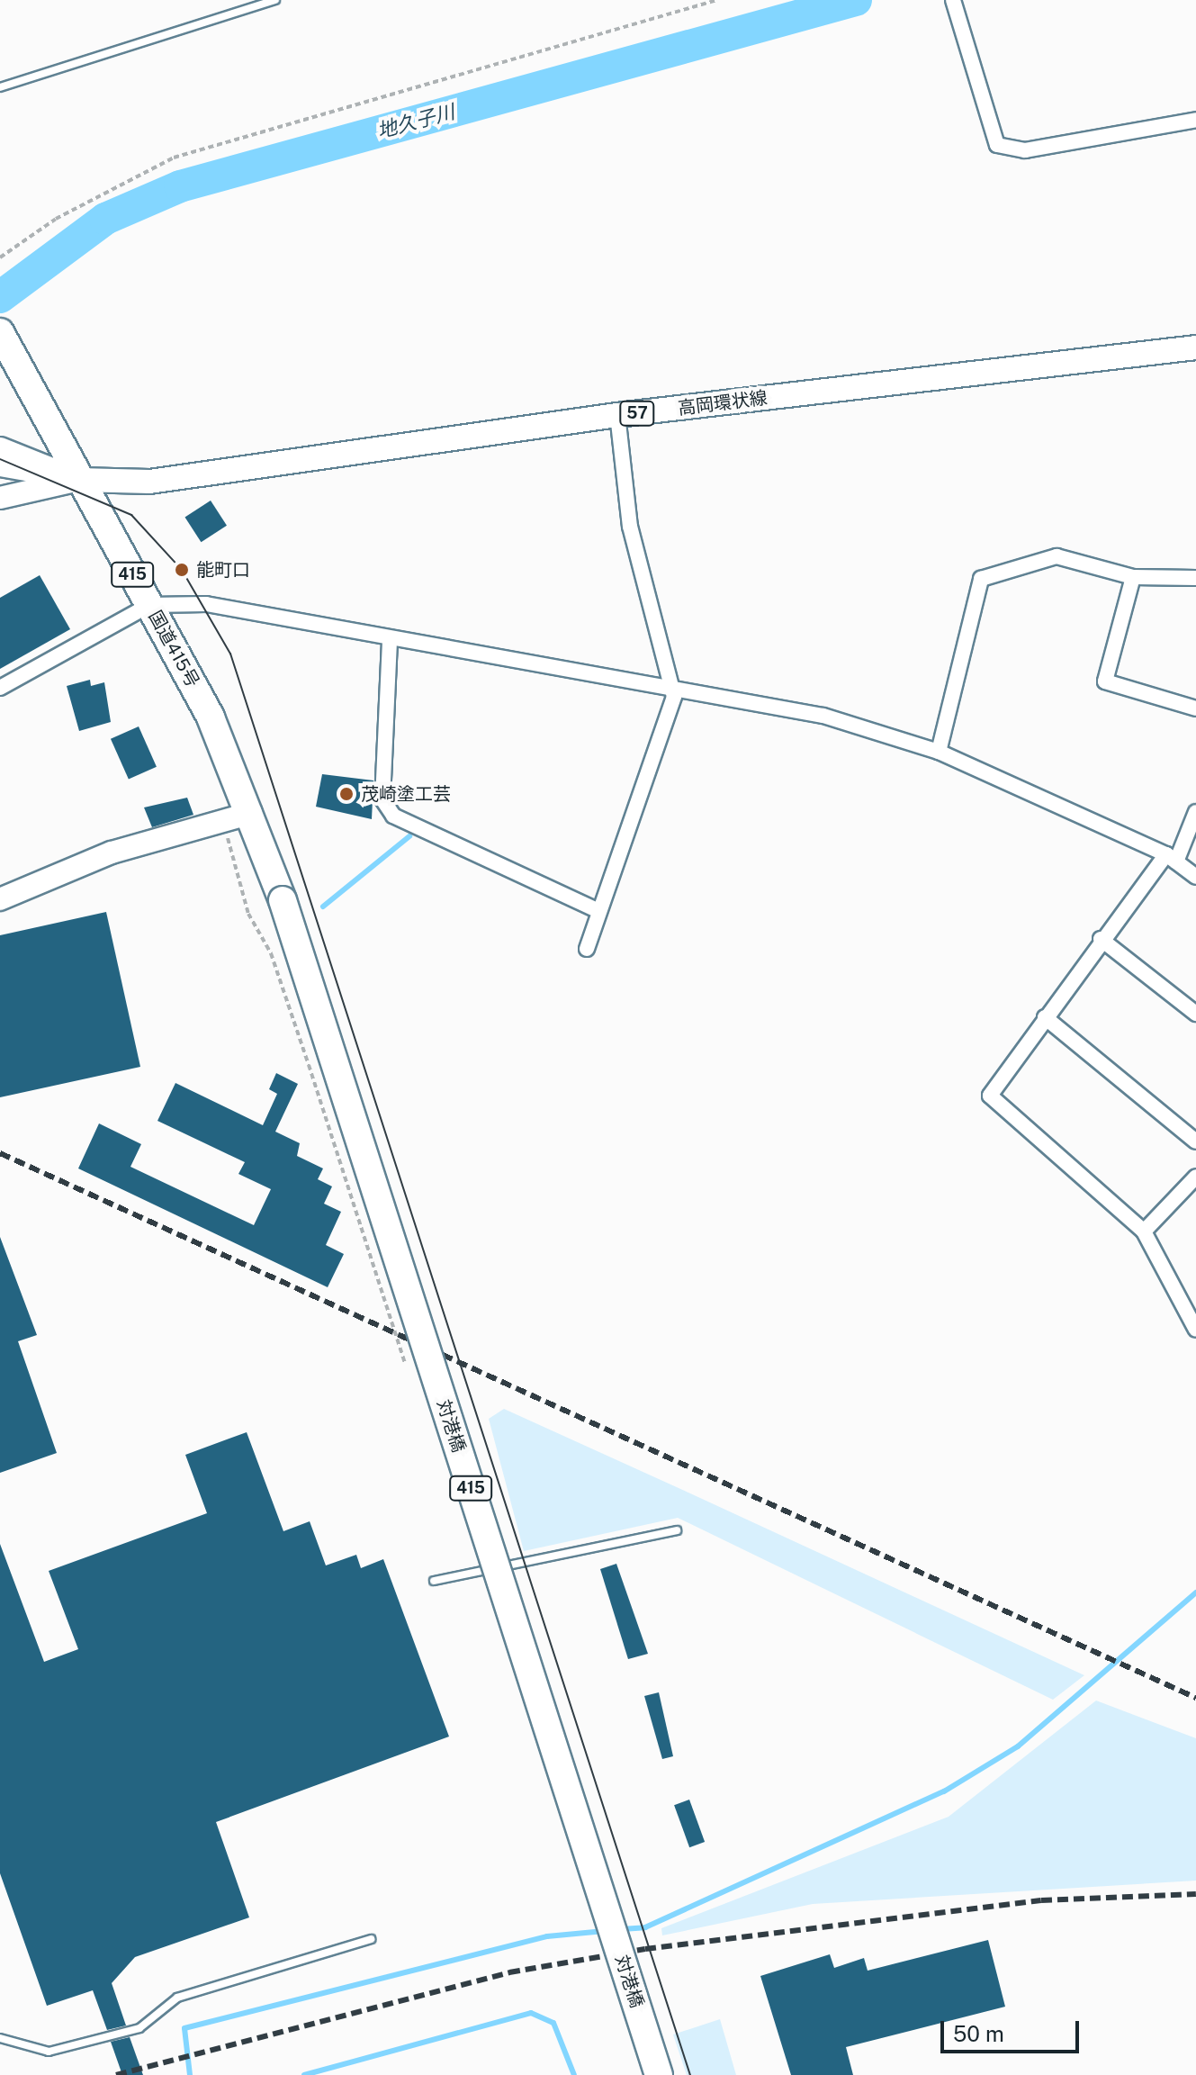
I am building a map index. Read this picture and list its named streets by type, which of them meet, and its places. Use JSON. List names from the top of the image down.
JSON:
{
  "streets": {
    "highway": ["415", "国道415号", "対港橋"],
    "main road": ["高岡環状線", "57"]
  },
  "crossings": [
    ["高岡環状線", "国道415号"],
    ["国道415号", "対港橋"]
  ],
  "water": ["地久子川"],
  "places": ["能町口", "茂崎塗工芸"],
  "scale_bar": "50 m"
}
